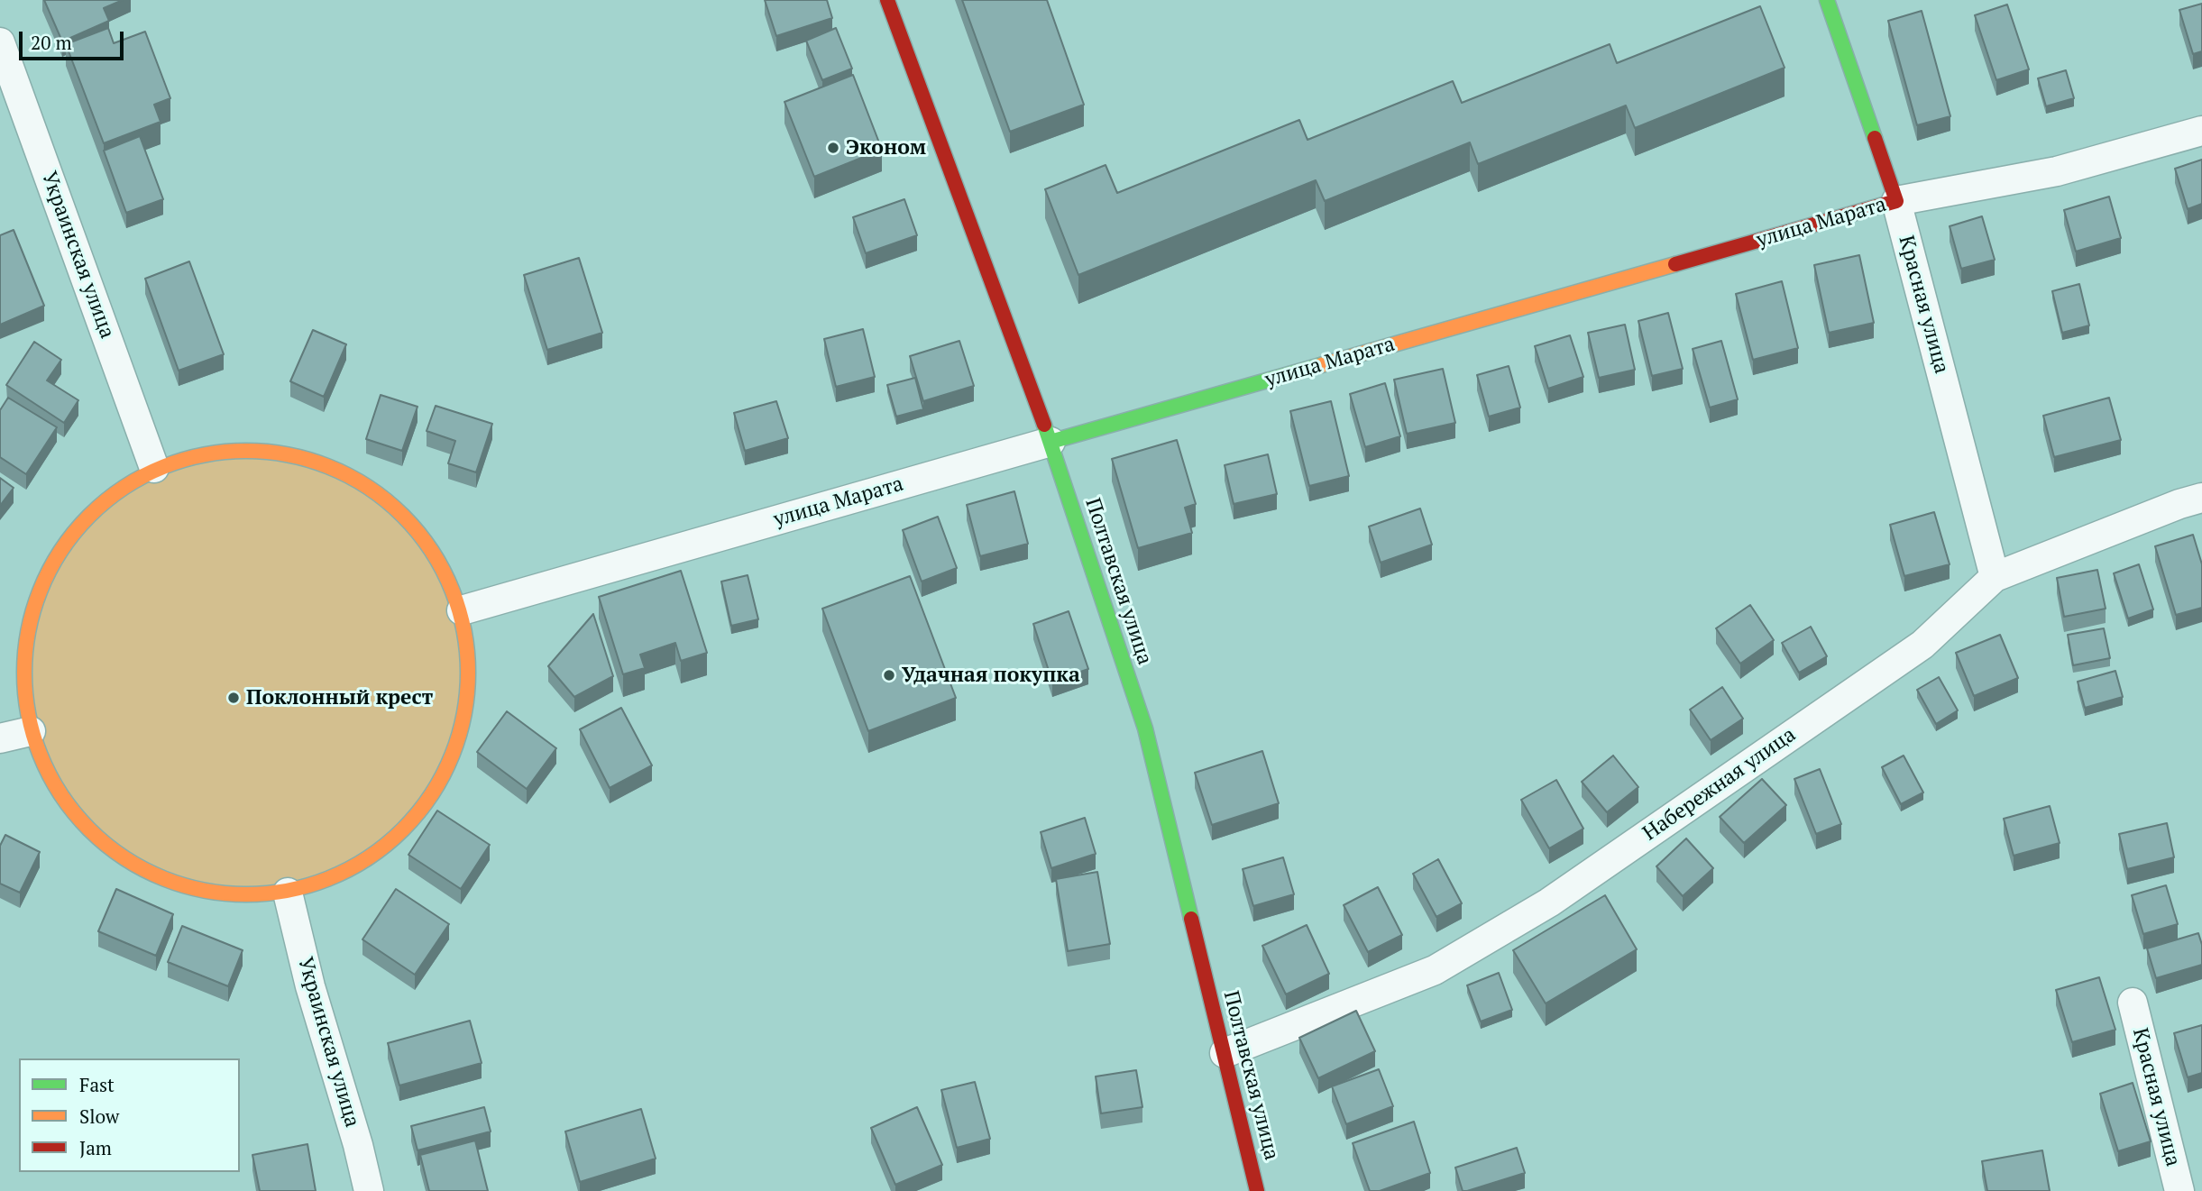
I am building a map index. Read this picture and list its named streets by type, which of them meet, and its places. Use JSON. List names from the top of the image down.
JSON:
{
  "streets": {
    "street": [
      "улица Марата",
      "Украинская улица",
      "Красная улица",
      "Полтавская улица",
      "Набережная улица"
    ]
  },
  "crossings": [
    ["улица Марата", "Красная улица"],
    ["улица Марата", "Полтавская улица"],
    ["Красная улица", "Набережная улица"],
    ["Полтавская улица", "Набережная улица"]
  ],
  "places": ["Эконом", "Удачная покупка", "Поклонный крест"],
  "legend": ["Fast", "Slow", "Jam"],
  "scale_bar": "20 m"
}
